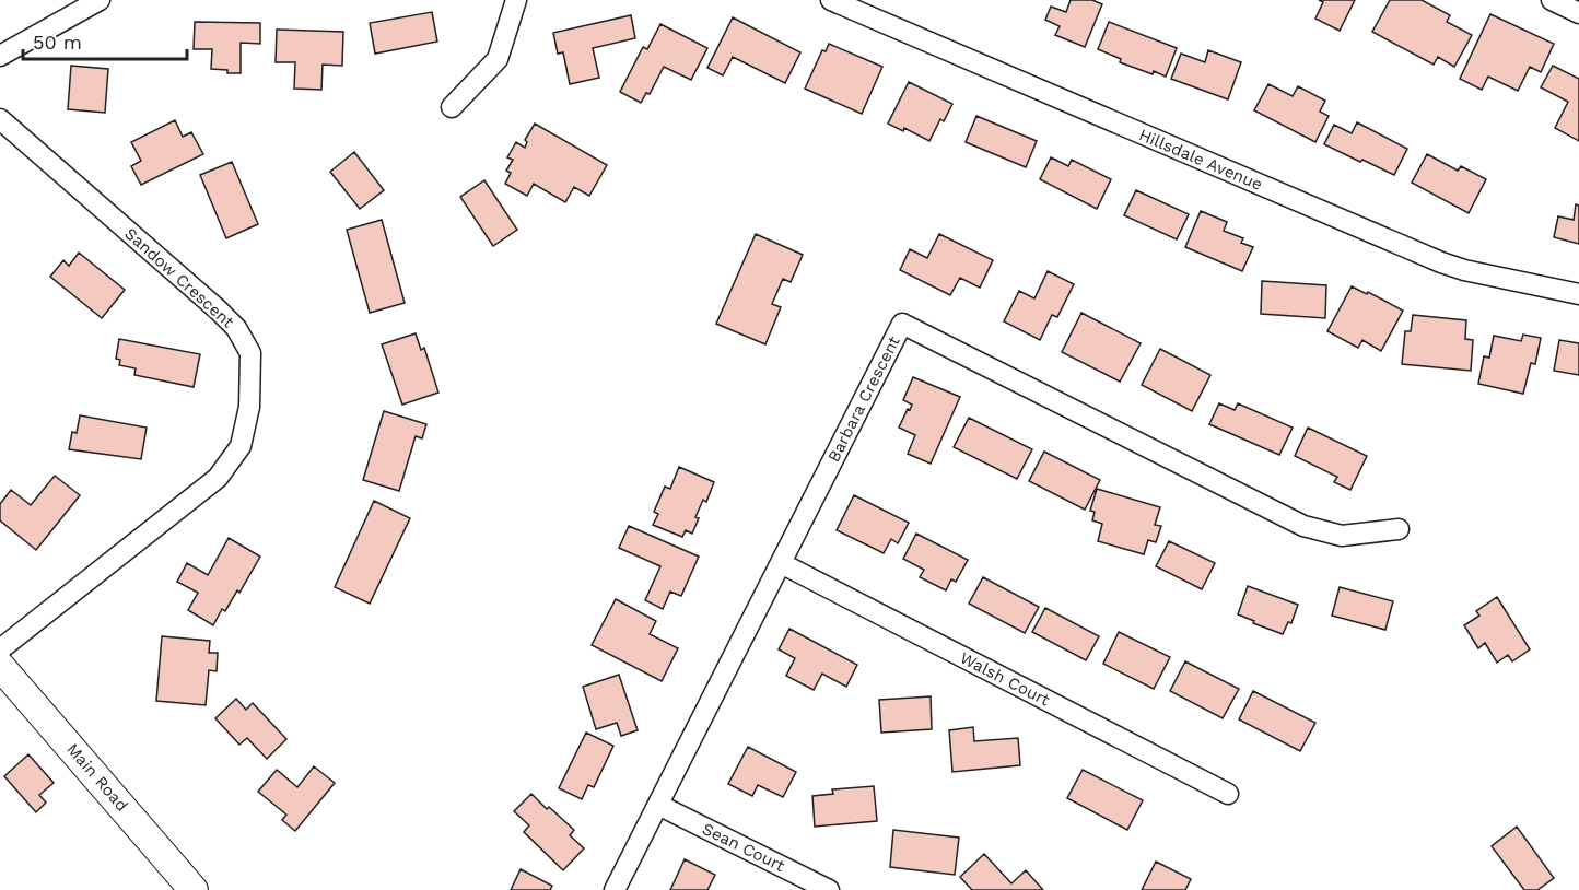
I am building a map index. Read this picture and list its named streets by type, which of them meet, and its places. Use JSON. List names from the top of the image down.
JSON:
{
  "streets": {
    "main road": ["Main Road"],
    "street": [
      "Hillsdale Avenue",
      "Sandow Crescent",
      "Barbara Crescent",
      "Walsh Court",
      "Sean Court"
    ]
  },
  "crossings": [
    ["Barbara Crescent", "Walsh Court"],
    ["Barbara Crescent", "Sean Court"]
  ],
  "scale_bar": "50 m"
}
